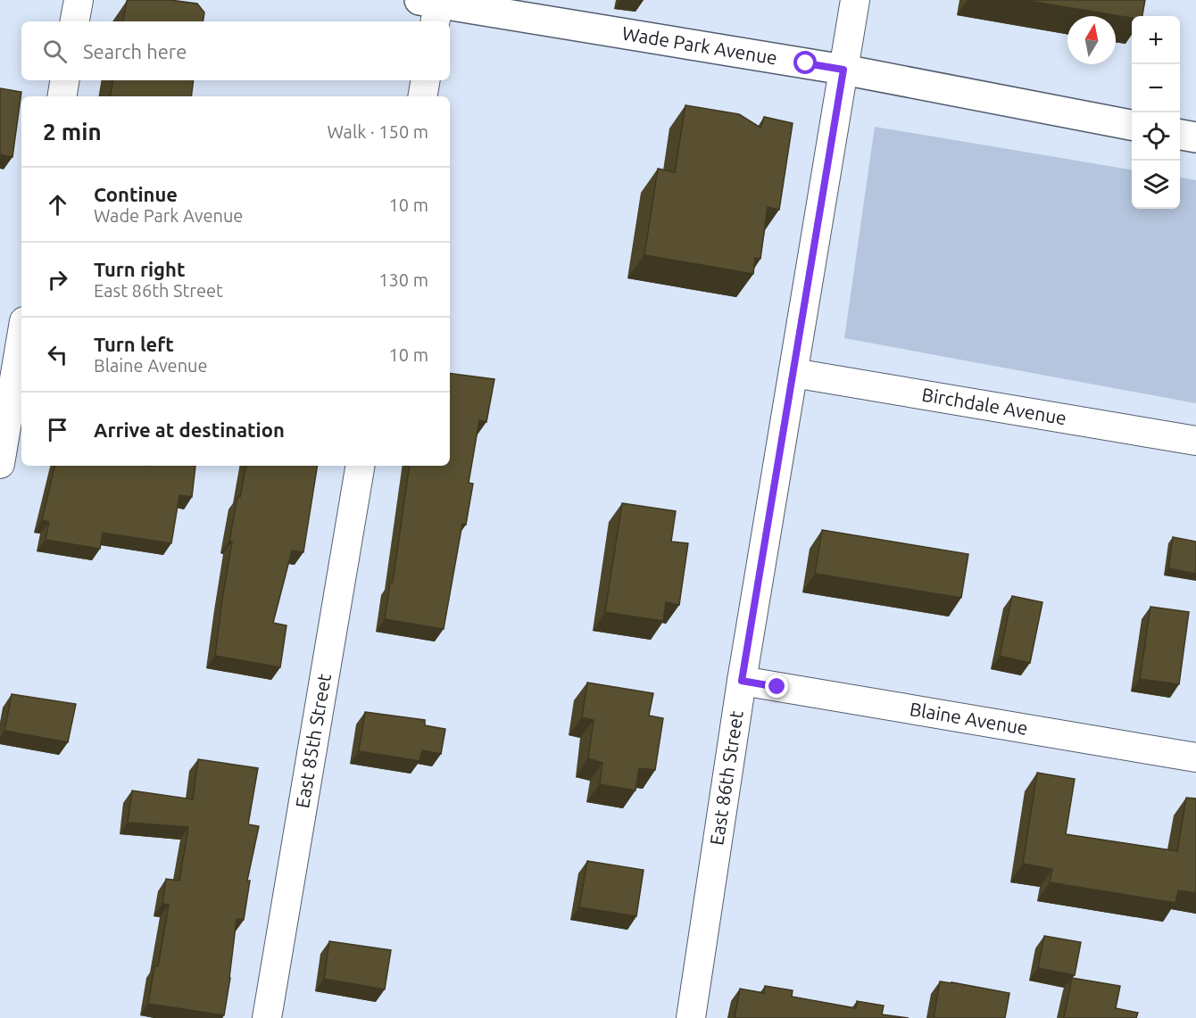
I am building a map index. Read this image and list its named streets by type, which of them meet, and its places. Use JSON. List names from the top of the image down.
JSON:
{
  "streets": {
    "street": [
      "Wade Park Avenue",
      "Birchdale Avenue",
      "Blaine Avenue",
      "East 85th Street",
      "East 86th Street"
    ]
  },
  "crossings": [
    ["Wade Park Avenue", "East 86th Street"],
    ["Birchdale Avenue", "East 86th Street"],
    ["Blaine Avenue", "East 86th Street"]
  ],
  "north": "top",
  "page": {
    "map_buttons": ["+", "−"],
    "search": "Search here",
    "heading": ["2 min", "Walk · 150 m"],
    "list": [
      ["Continue", "Wade Park Avenue", "10 m"],
      ["Turn right", "East 86th Street", "130 m"],
      ["Turn left", "Blaine Avenue", "10 m"],
      "Arrive at destination"
    ]
  }
}
